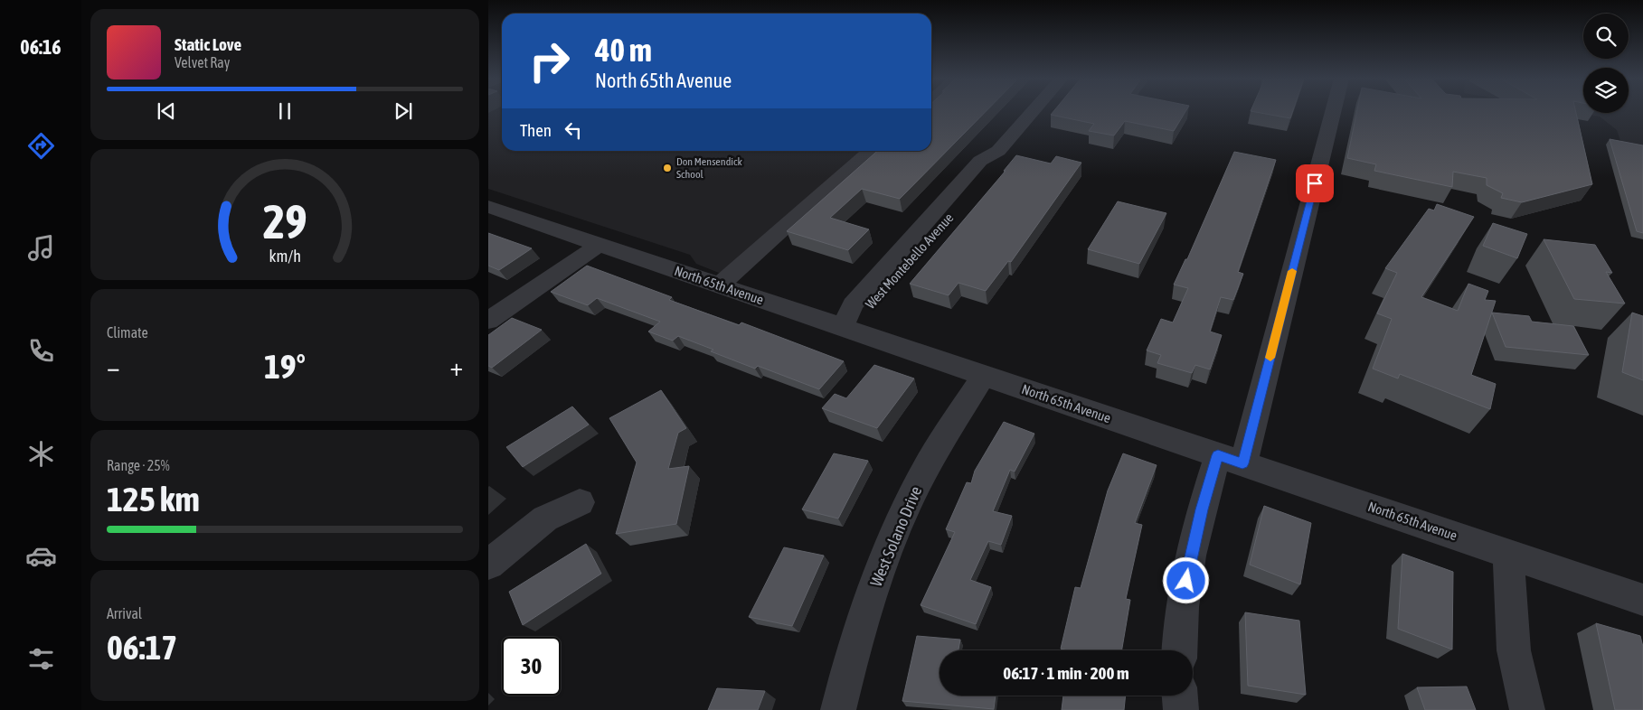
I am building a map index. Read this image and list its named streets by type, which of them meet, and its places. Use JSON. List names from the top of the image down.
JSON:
{
  "streets": {
    "street": ["West Montebello Avenue", "North 65th Avenue", "West Solano Drive"]
  },
  "crossings": [
    ["West Montebello Avenue", "North 65th Avenue"],
    ["North 65th Avenue", "West Solano Drive"]
  ],
  "places": ["Don Mensendick School"],
  "page": {
    "tabs": "06:16",
    "turn": ["40 m", "North 65th Avenue"],
    "song": ["Static Love", "Velvet Ray"],
    "then": "Then",
    "tile": [
      "Climate",
      ["Range · 25%", "125 km"],
      ["Arrival", "06:17"]
    ],
    "heat": ["−", "19°", "+"],
    "limit": "30",
    "trip": "06:17 · 1 min · 200 m",
    "gauge": ["29", "km/h"]
  }
}
